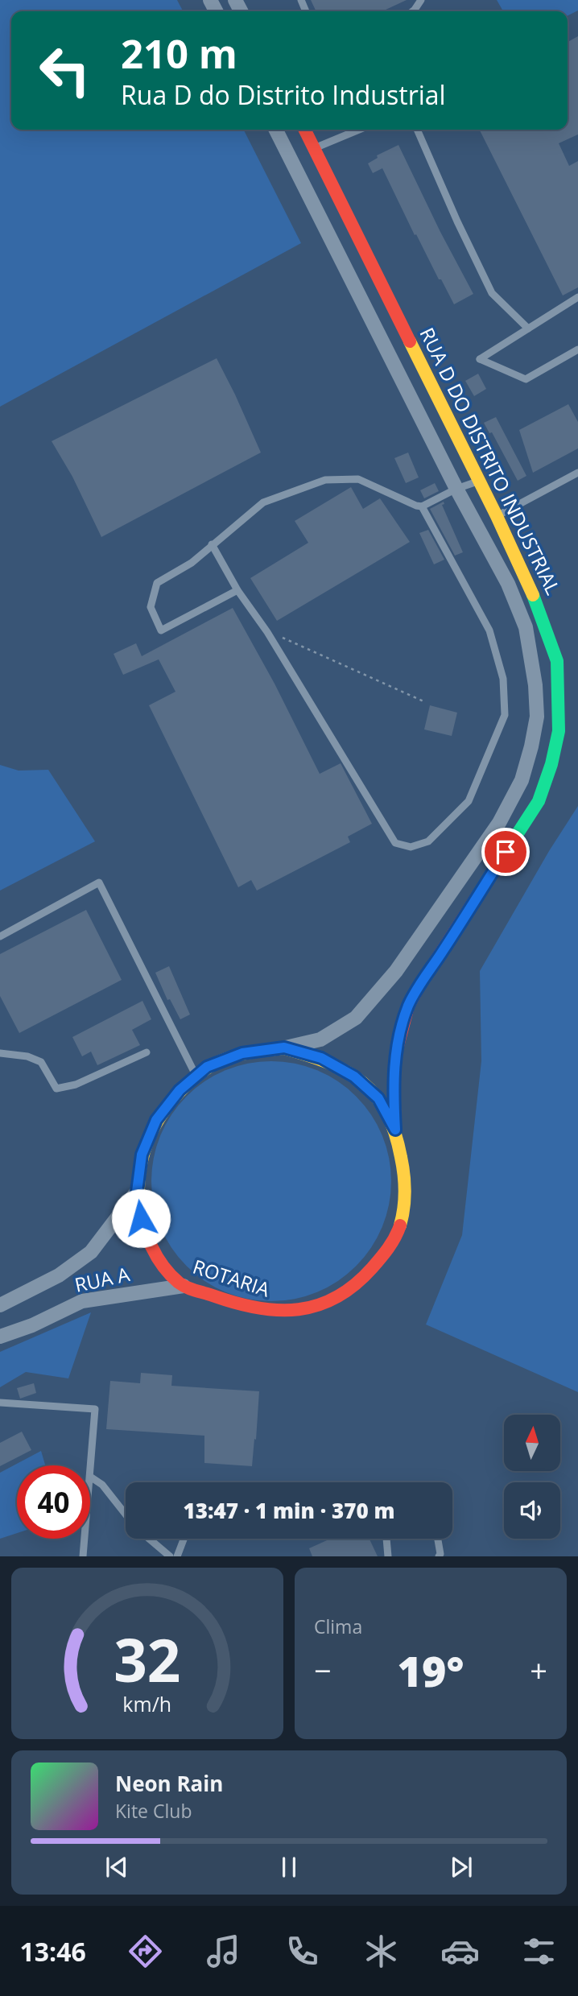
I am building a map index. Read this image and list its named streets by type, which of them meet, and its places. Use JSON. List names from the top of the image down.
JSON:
{
  "streets": {
    "street": ["RUA D DO DISTRITO INDUSTRIAL", "ROTARIA", "RUA A"]
  },
  "crossings": [
    ["RUA D DO DISTRITO INDUSTRIAL", "ROTARIA"],
    ["ROTARIA", "RUA A"]
  ],
  "north": "top",
  "page": {
    "turn": ["210 m", "Rua D do Distrito Industrial"],
    "limit": "40",
    "trip": "13:47 · 1 min · 370 m",
    "tile": "Clima",
    "heat": ["−", "19°", "+"],
    "song": ["Neon Rain", "Kite Club"],
    "tabs": "13:46",
    "gauge": ["32", "km/h"]
  }
}
